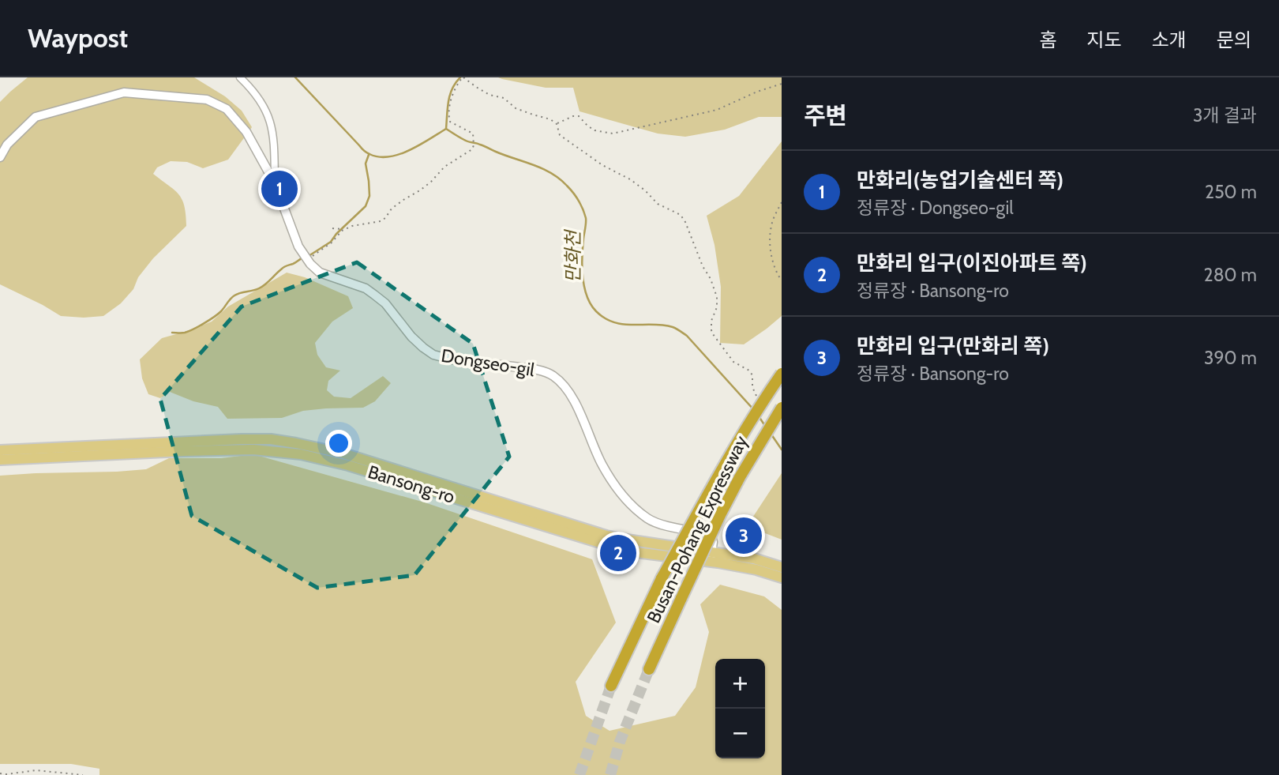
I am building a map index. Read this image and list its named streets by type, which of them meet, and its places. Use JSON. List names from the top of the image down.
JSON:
{
  "streets": {
    "highway": ["Busan-Pohang Expressway"],
    "main road": ["Bansong-ro"],
    "street": ["Dongseo-gil"]
  },
  "crossings": [
    ["Dongseo-gil", "Bansong-ro"]
  ],
  "water": ["만화천"],
  "page": {
    "header": "Waypost",
    "nav": [
      "홈",
      "지도",
      "소개",
      "문의"
    ],
    "heading": ["주변", "3개 결과"],
    "list": [
      {
        "mark": "1",
        "name": "만화리(농업기술센터 쪽)",
        "note": "정류장 · Dongseo-gil",
        "value": "250 m"
      },
      {
        "mark": "2",
        "name": "만화리 입구(이진아파트 쪽)",
        "note": "정류장 · Bansong-ro",
        "value": "280 m"
      },
      {
        "mark": "3",
        "name": "만화리 입구(만화리 쪽)",
        "note": "정류장 · Bansong-ro",
        "value": "390 m"
      }
    ],
    "pins": ["1", "3", "2"],
    "map_buttons": ["+", "−"]
  }
}
